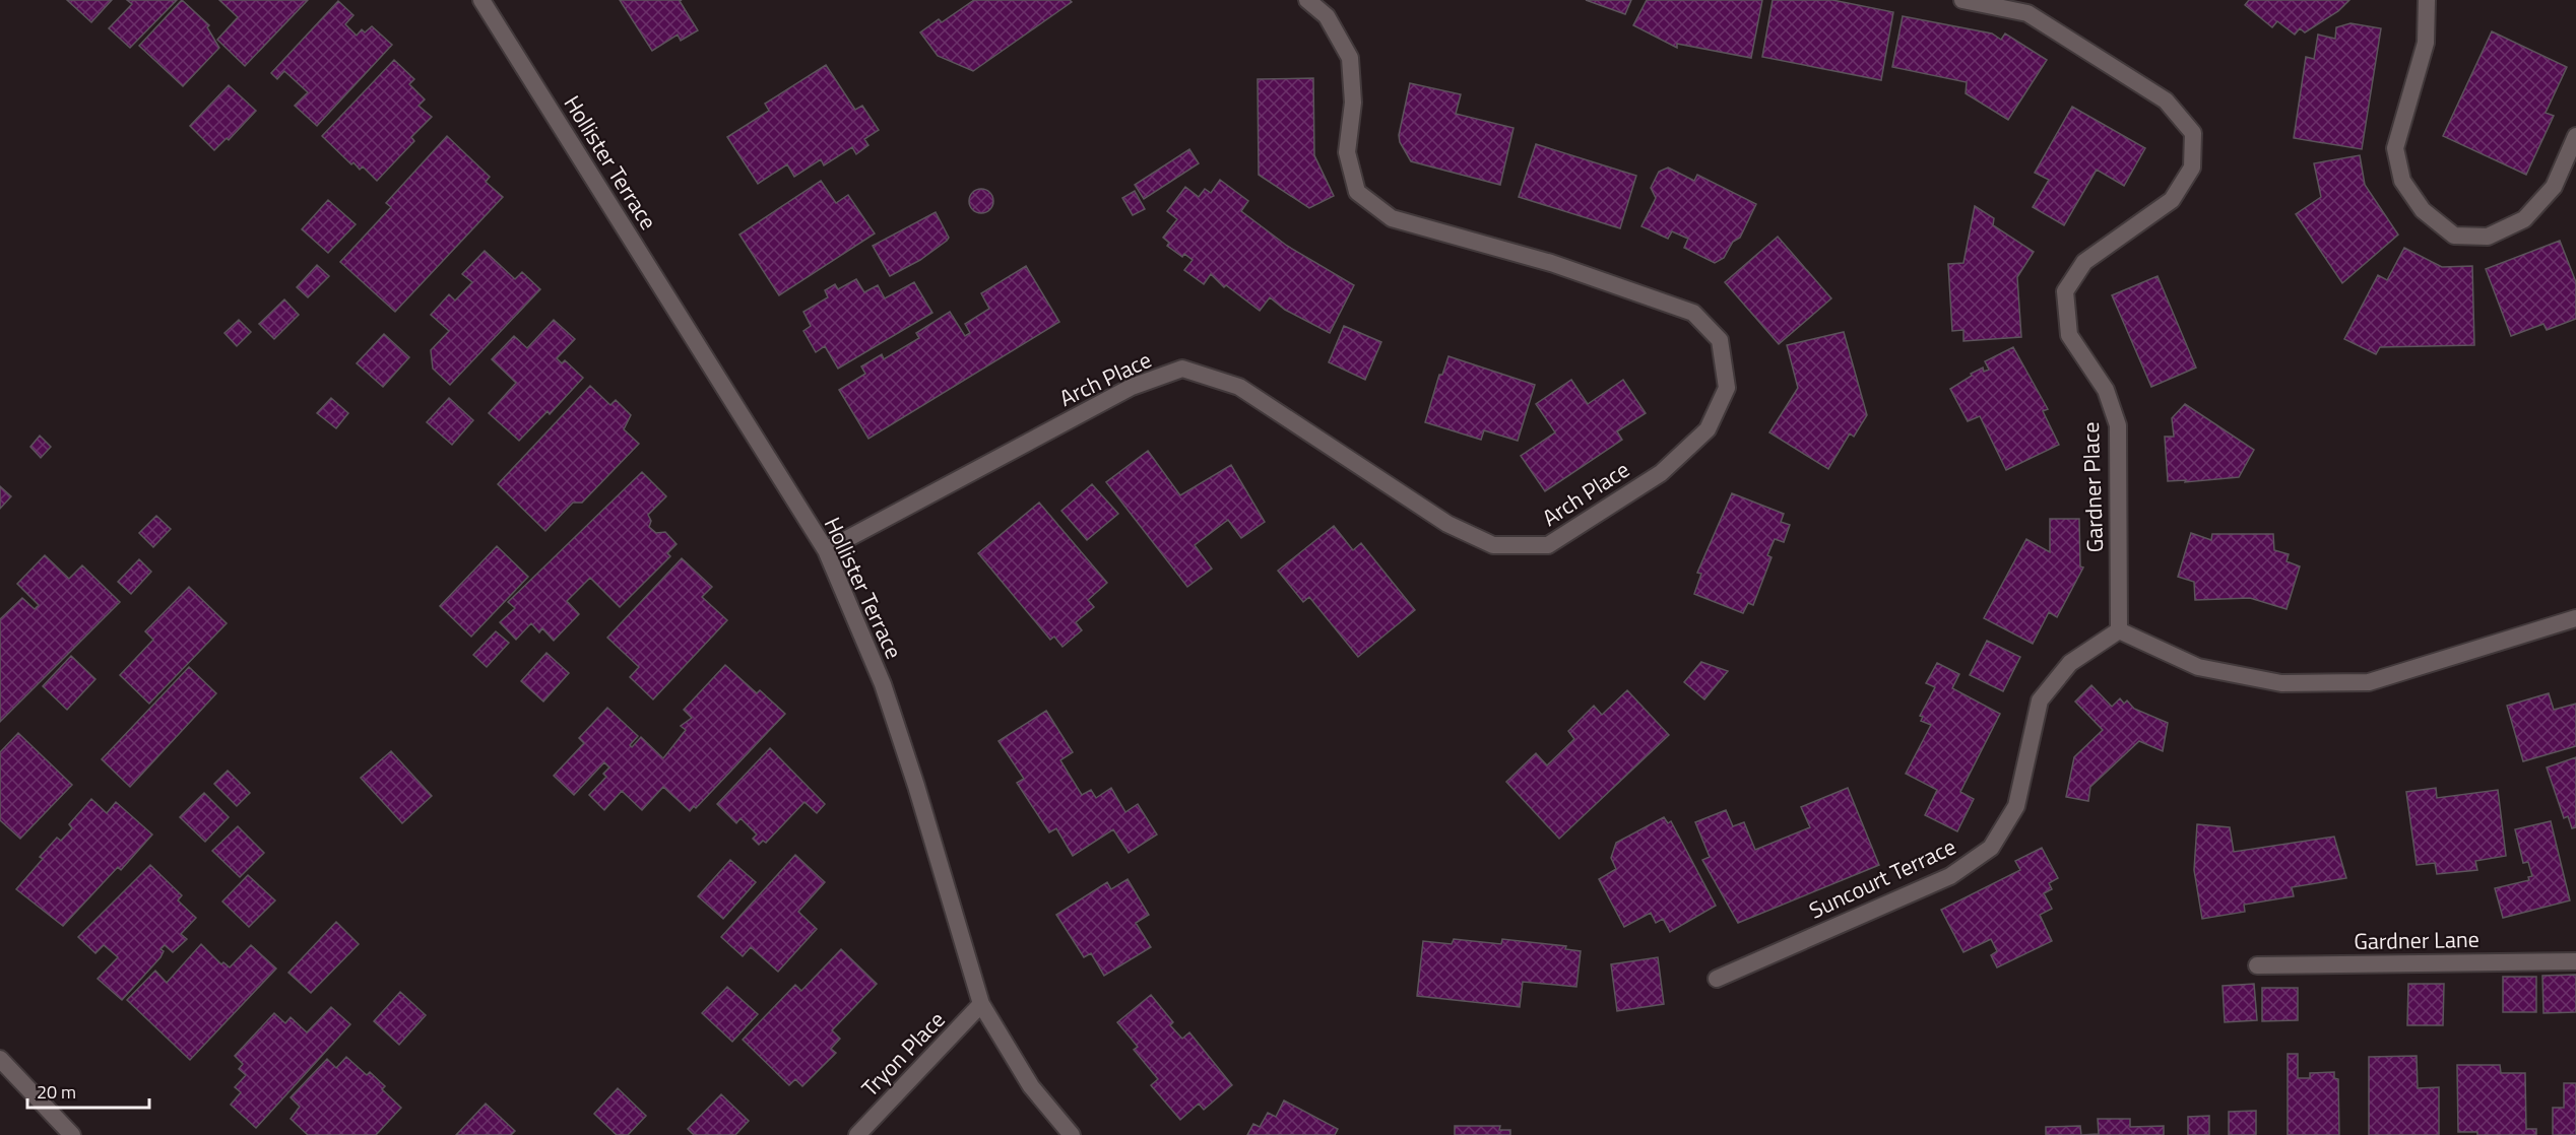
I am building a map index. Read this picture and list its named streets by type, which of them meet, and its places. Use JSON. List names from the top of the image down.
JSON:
{
  "streets": {
    "street": [
      "Hollister Terrace",
      "Arch Place",
      "Gardner Place",
      "Suncourt Terrace",
      "Gardner Lane",
      "Tryon Place"
    ]
  },
  "crossings": [
    ["Hollister Terrace", "Arch Place"],
    ["Hollister Terrace", "Tryon Place"],
    ["Gardner Place", "Suncourt Terrace"]
  ],
  "scale_bar": "20 m"
}
